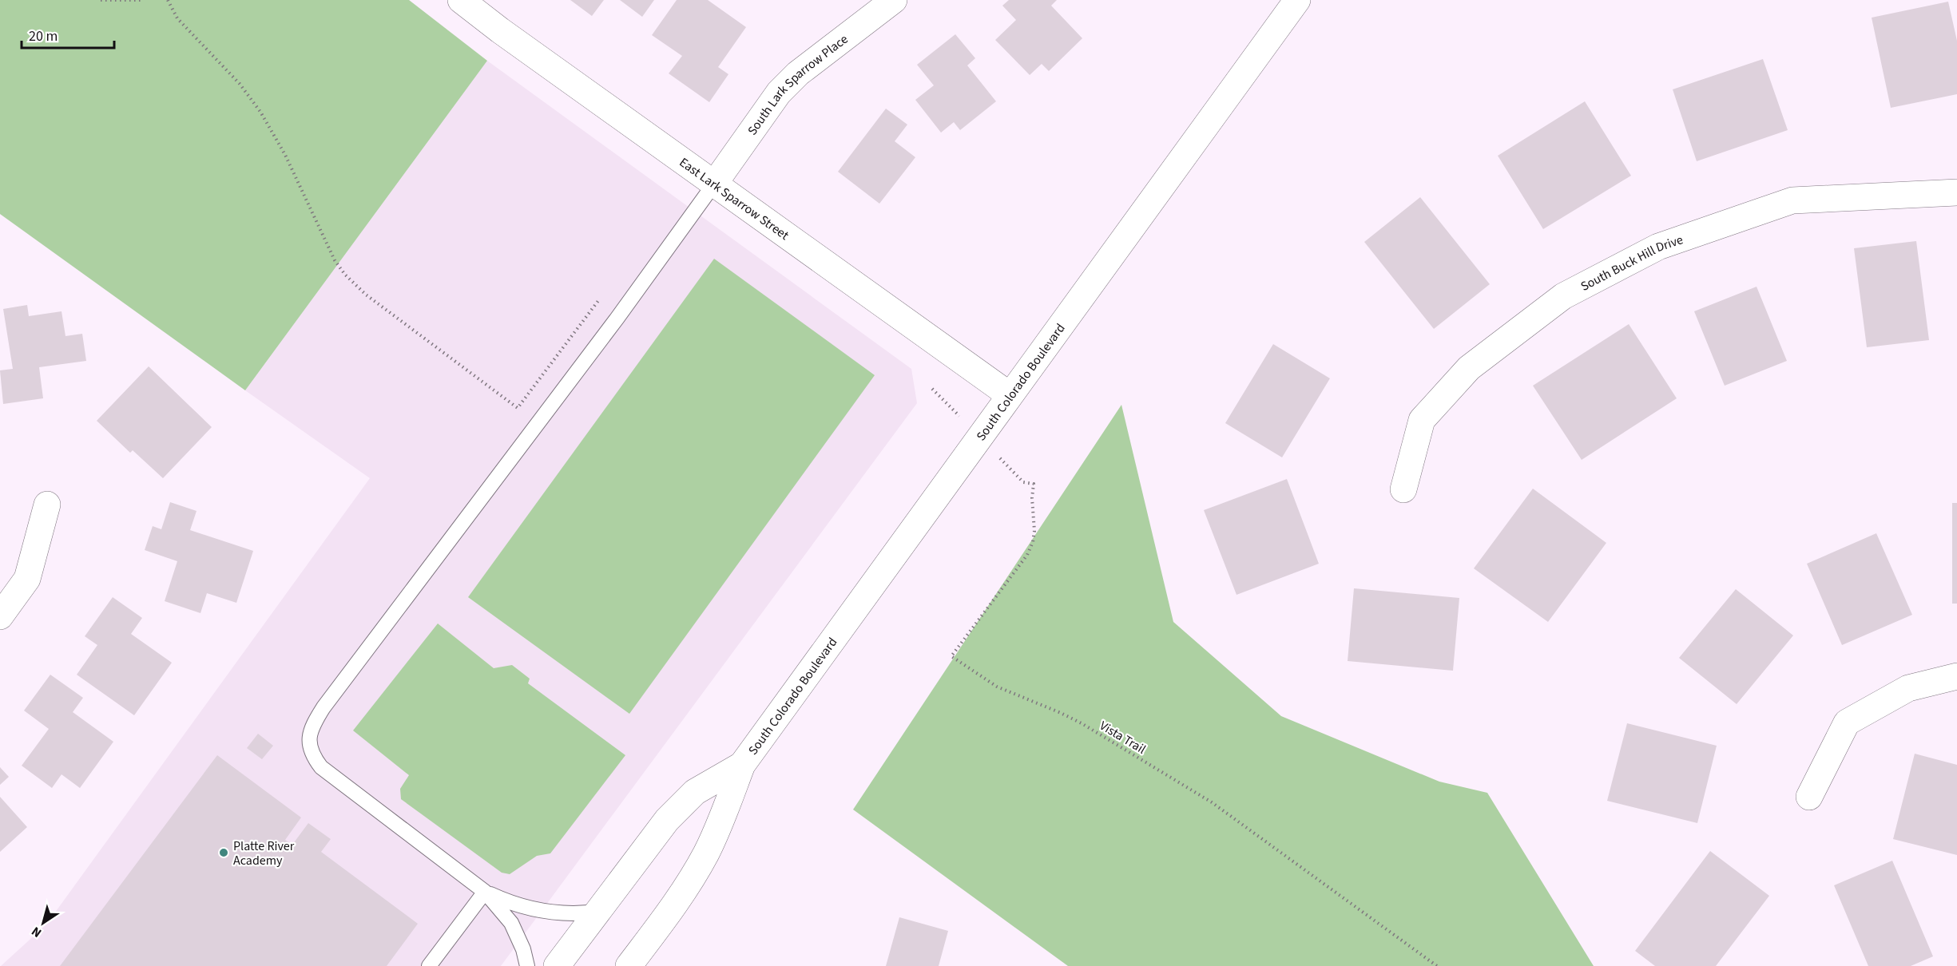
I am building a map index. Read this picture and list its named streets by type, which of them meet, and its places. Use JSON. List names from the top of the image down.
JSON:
{
  "streets": {
    "street": [
      "South Lark Sparrow Place",
      "East Lark Sparrow Street",
      "South Buck Hill Drive",
      "South Colorado Boulevard"
    ],
    "path": ["Vista Trail"]
  },
  "crossings": [
    ["South Lark Sparrow Place", "East Lark Sparrow Street"],
    ["East Lark Sparrow Street", "South Colorado Boulevard"]
  ],
  "places": ["Platte River Academy"],
  "scale_bar": "20 m",
  "north": "bottom left"
}
